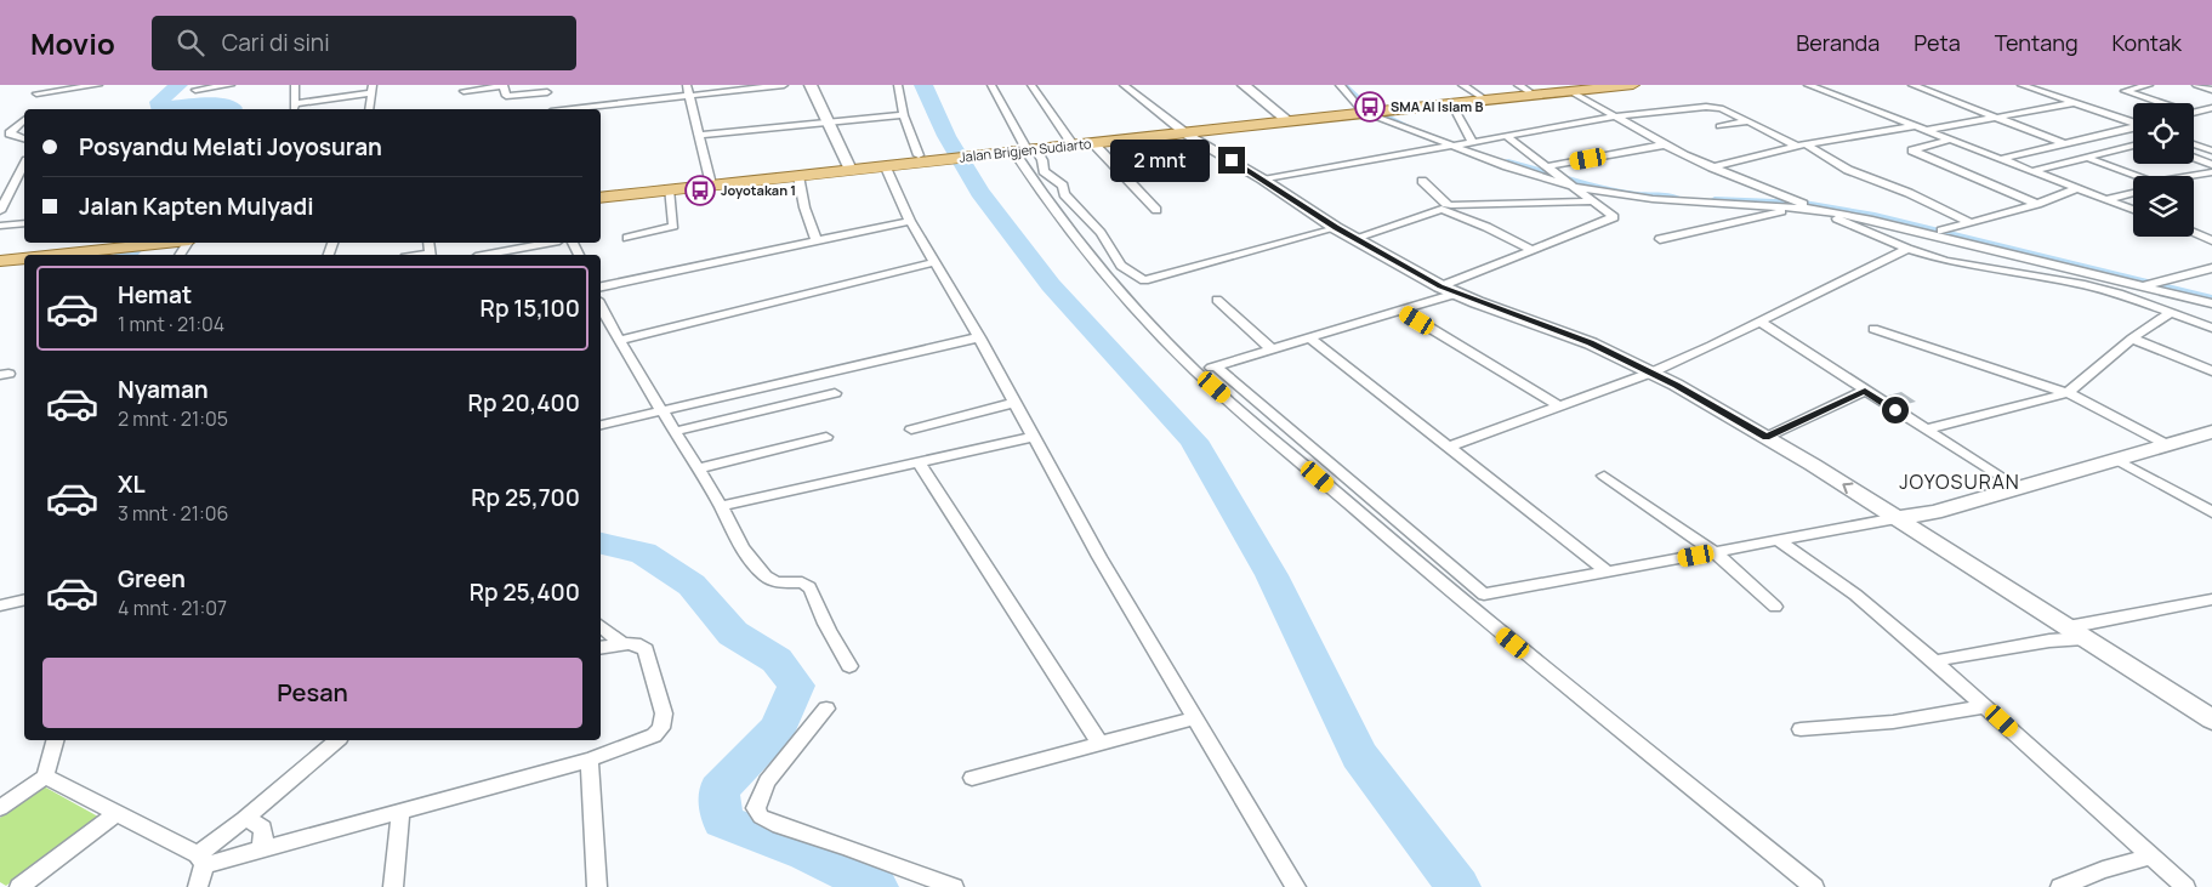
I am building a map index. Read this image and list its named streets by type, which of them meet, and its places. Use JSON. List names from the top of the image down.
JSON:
{
  "streets": {
    "main road": ["Jalan Brigjen Sudiarto"]
  },
  "districts": ["JOYOSURAN"],
  "places": {
    "bus stop": ["SMA Al Islam B", "Joyotakan 1"]
  },
  "page": {
    "header": "Movio",
    "search": "Cari di sini",
    "nav": [
      "Beranda",
      "Peta",
      "Tentang",
      "Kontak"
    ],
    "banner": ["Posyandu Melati Joyosuran", "Jalan Kapten Mulyadi"],
    "bubble": "2 mnt",
    "list": [
      {
        "name": "Hemat",
        "note": "1 mnt · 21:04",
        "value": "Rp 15,100"
      },
      {
        "name": "Nyaman",
        "note": "2 mnt · 21:05",
        "value": "Rp 20,400"
      },
      {
        "name": "XL",
        "note": "3 mnt · 21:06",
        "value": "Rp 25,700"
      },
      {
        "name": "Green",
        "note": "4 mnt · 21:07",
        "value": "Rp 25,400"
      }
    ],
    "buttons": "Pesan"
  }
}
